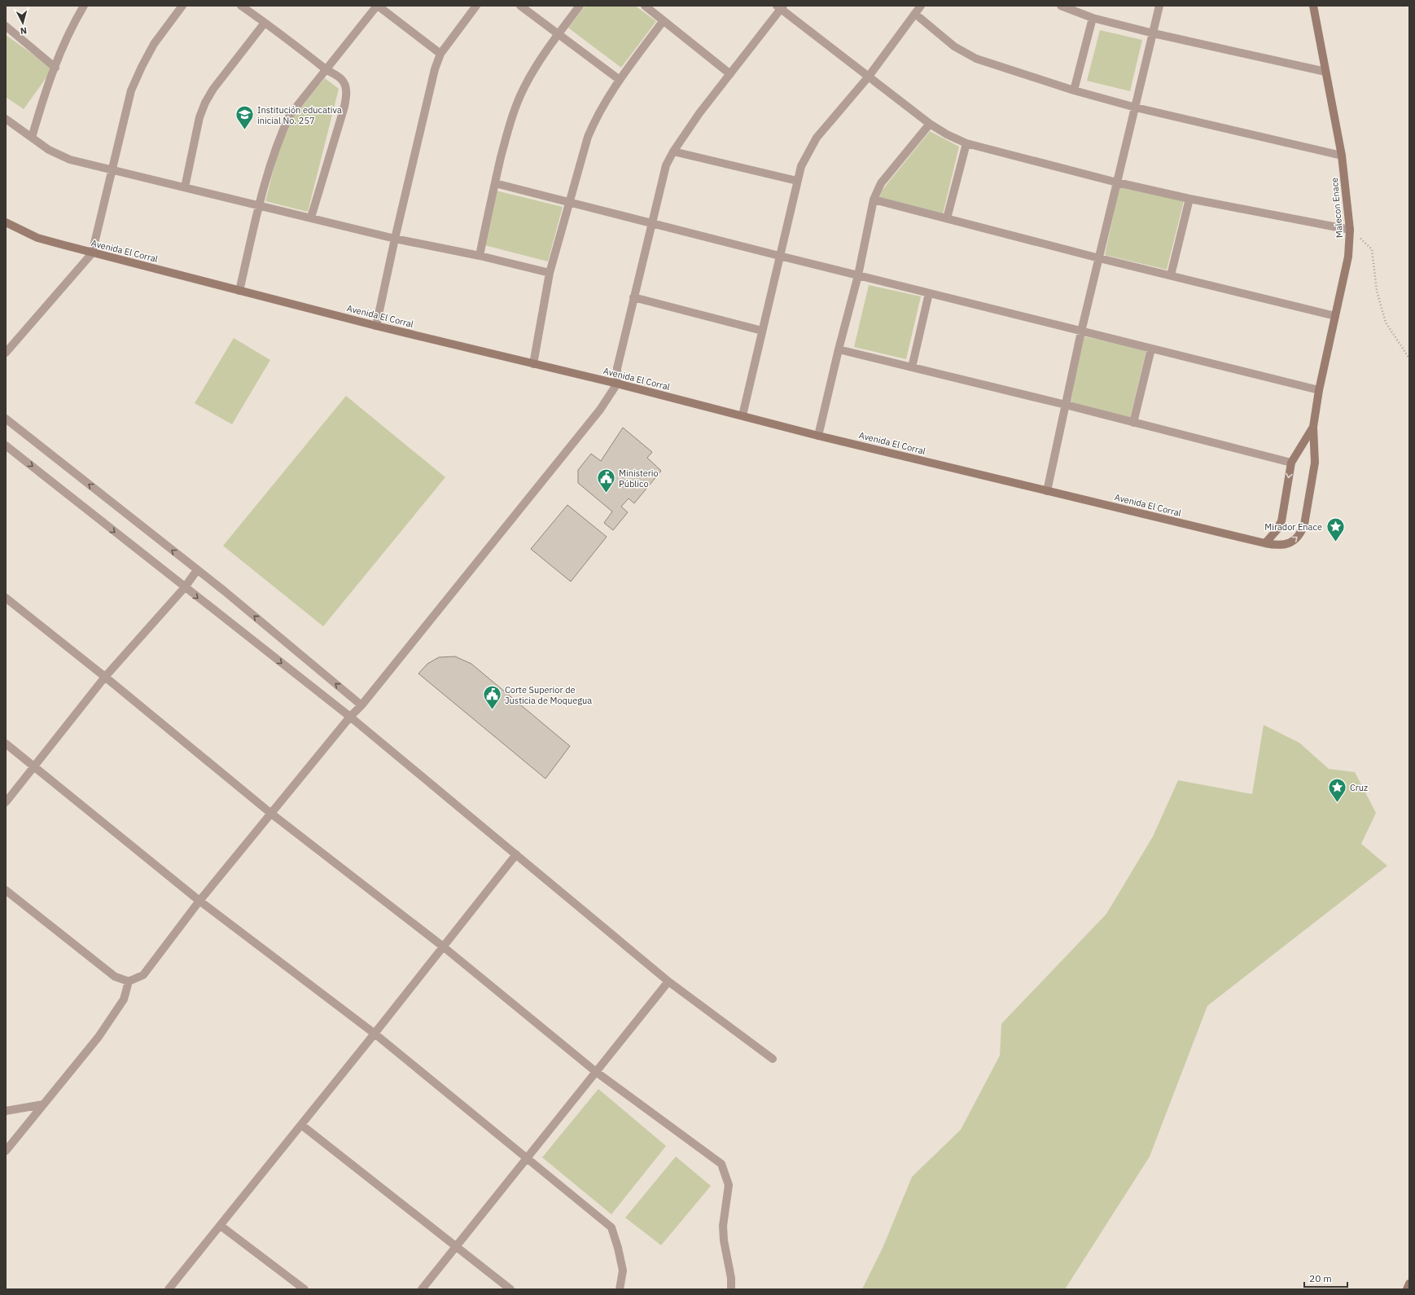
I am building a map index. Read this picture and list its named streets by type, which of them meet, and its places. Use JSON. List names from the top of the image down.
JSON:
{
  "streets": {
    "street": ["Malecon Enace", "Avenida El Corral"]
  },
  "crossings": [
    ["Malecon Enace", "Avenida El Corral"]
  ],
  "places": {
    "school or university": ["Institución educativa inicial No. 257"],
    "public building": ["Ministerio Público", "Corte Superior de Justicia de Moquegua"],
    "place": ["Mirador Enace", "Cruz"]
  },
  "scale_bar": "20 m",
  "north": "bottom"
}
